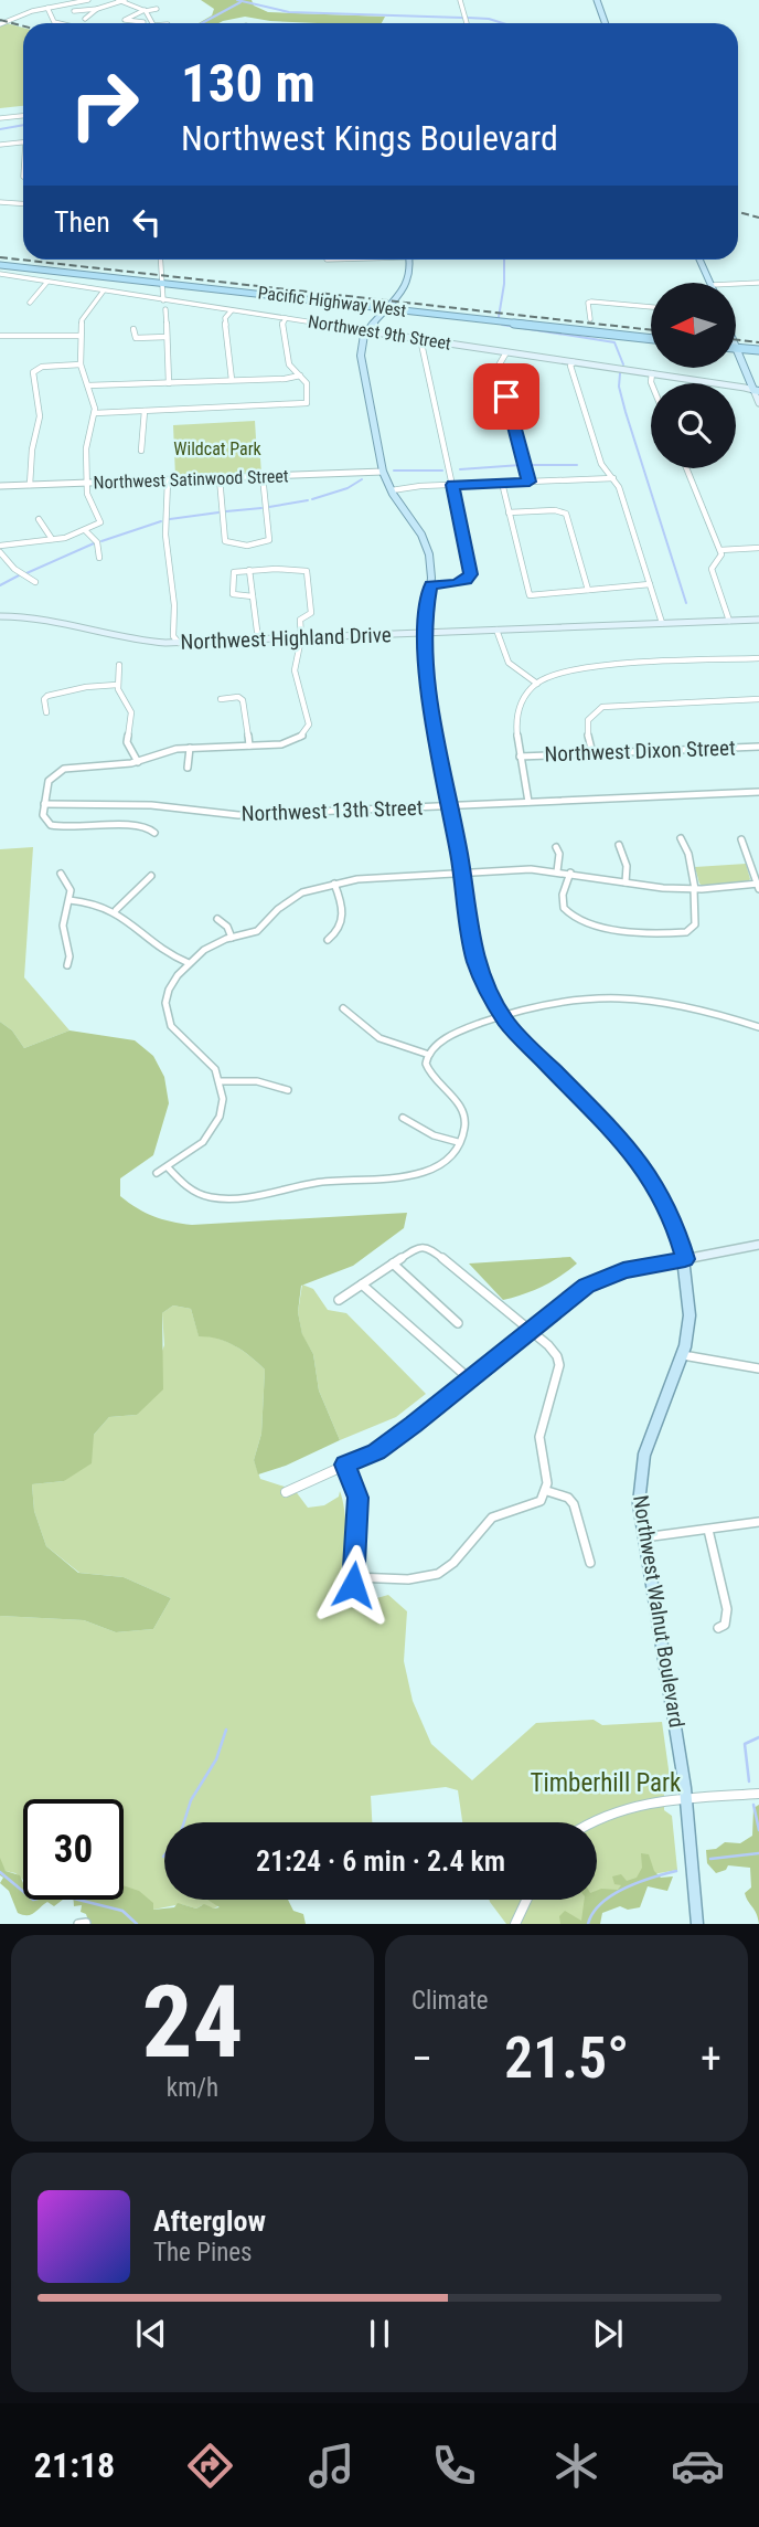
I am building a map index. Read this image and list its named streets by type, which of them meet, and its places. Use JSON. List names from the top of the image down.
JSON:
{
  "streets": {
    "highway": ["Pacific Highway West"],
    "main road": ["Northwest 9th Street", "Northwest Highland Drive", "Northwest Walnut Boulevard"],
    "street": ["Northwest Satinwood Street", "Northwest Dixon Street", "Northwest 13th Street"]
  },
  "crossings": [
    ["Northwest 9th Street", "Northwest Walnut Boulevard"],
    ["Northwest Satinwood Street", "Northwest Walnut Boulevard"],
    ["Northwest Highland Drive", "Northwest Walnut Boulevard"],
    ["Northwest 13th Street", "Northwest Walnut Boulevard"]
  ],
  "parks": ["Wildcat Park", "Timberhill Park"],
  "north": "left",
  "page": {
    "turn": ["130 m", "Northwest Kings Boulevard"],
    "then": "Then",
    "limit": "30",
    "trip": "21:24 · 6 min · 2.4 km",
    "tile": [
      ["24", "km/h"],
      "Climate"
    ],
    "heat": ["−", "21.5°", "+"],
    "song": ["Afterglow", "The Pines"],
    "tabs": "21:18"
  }
}
